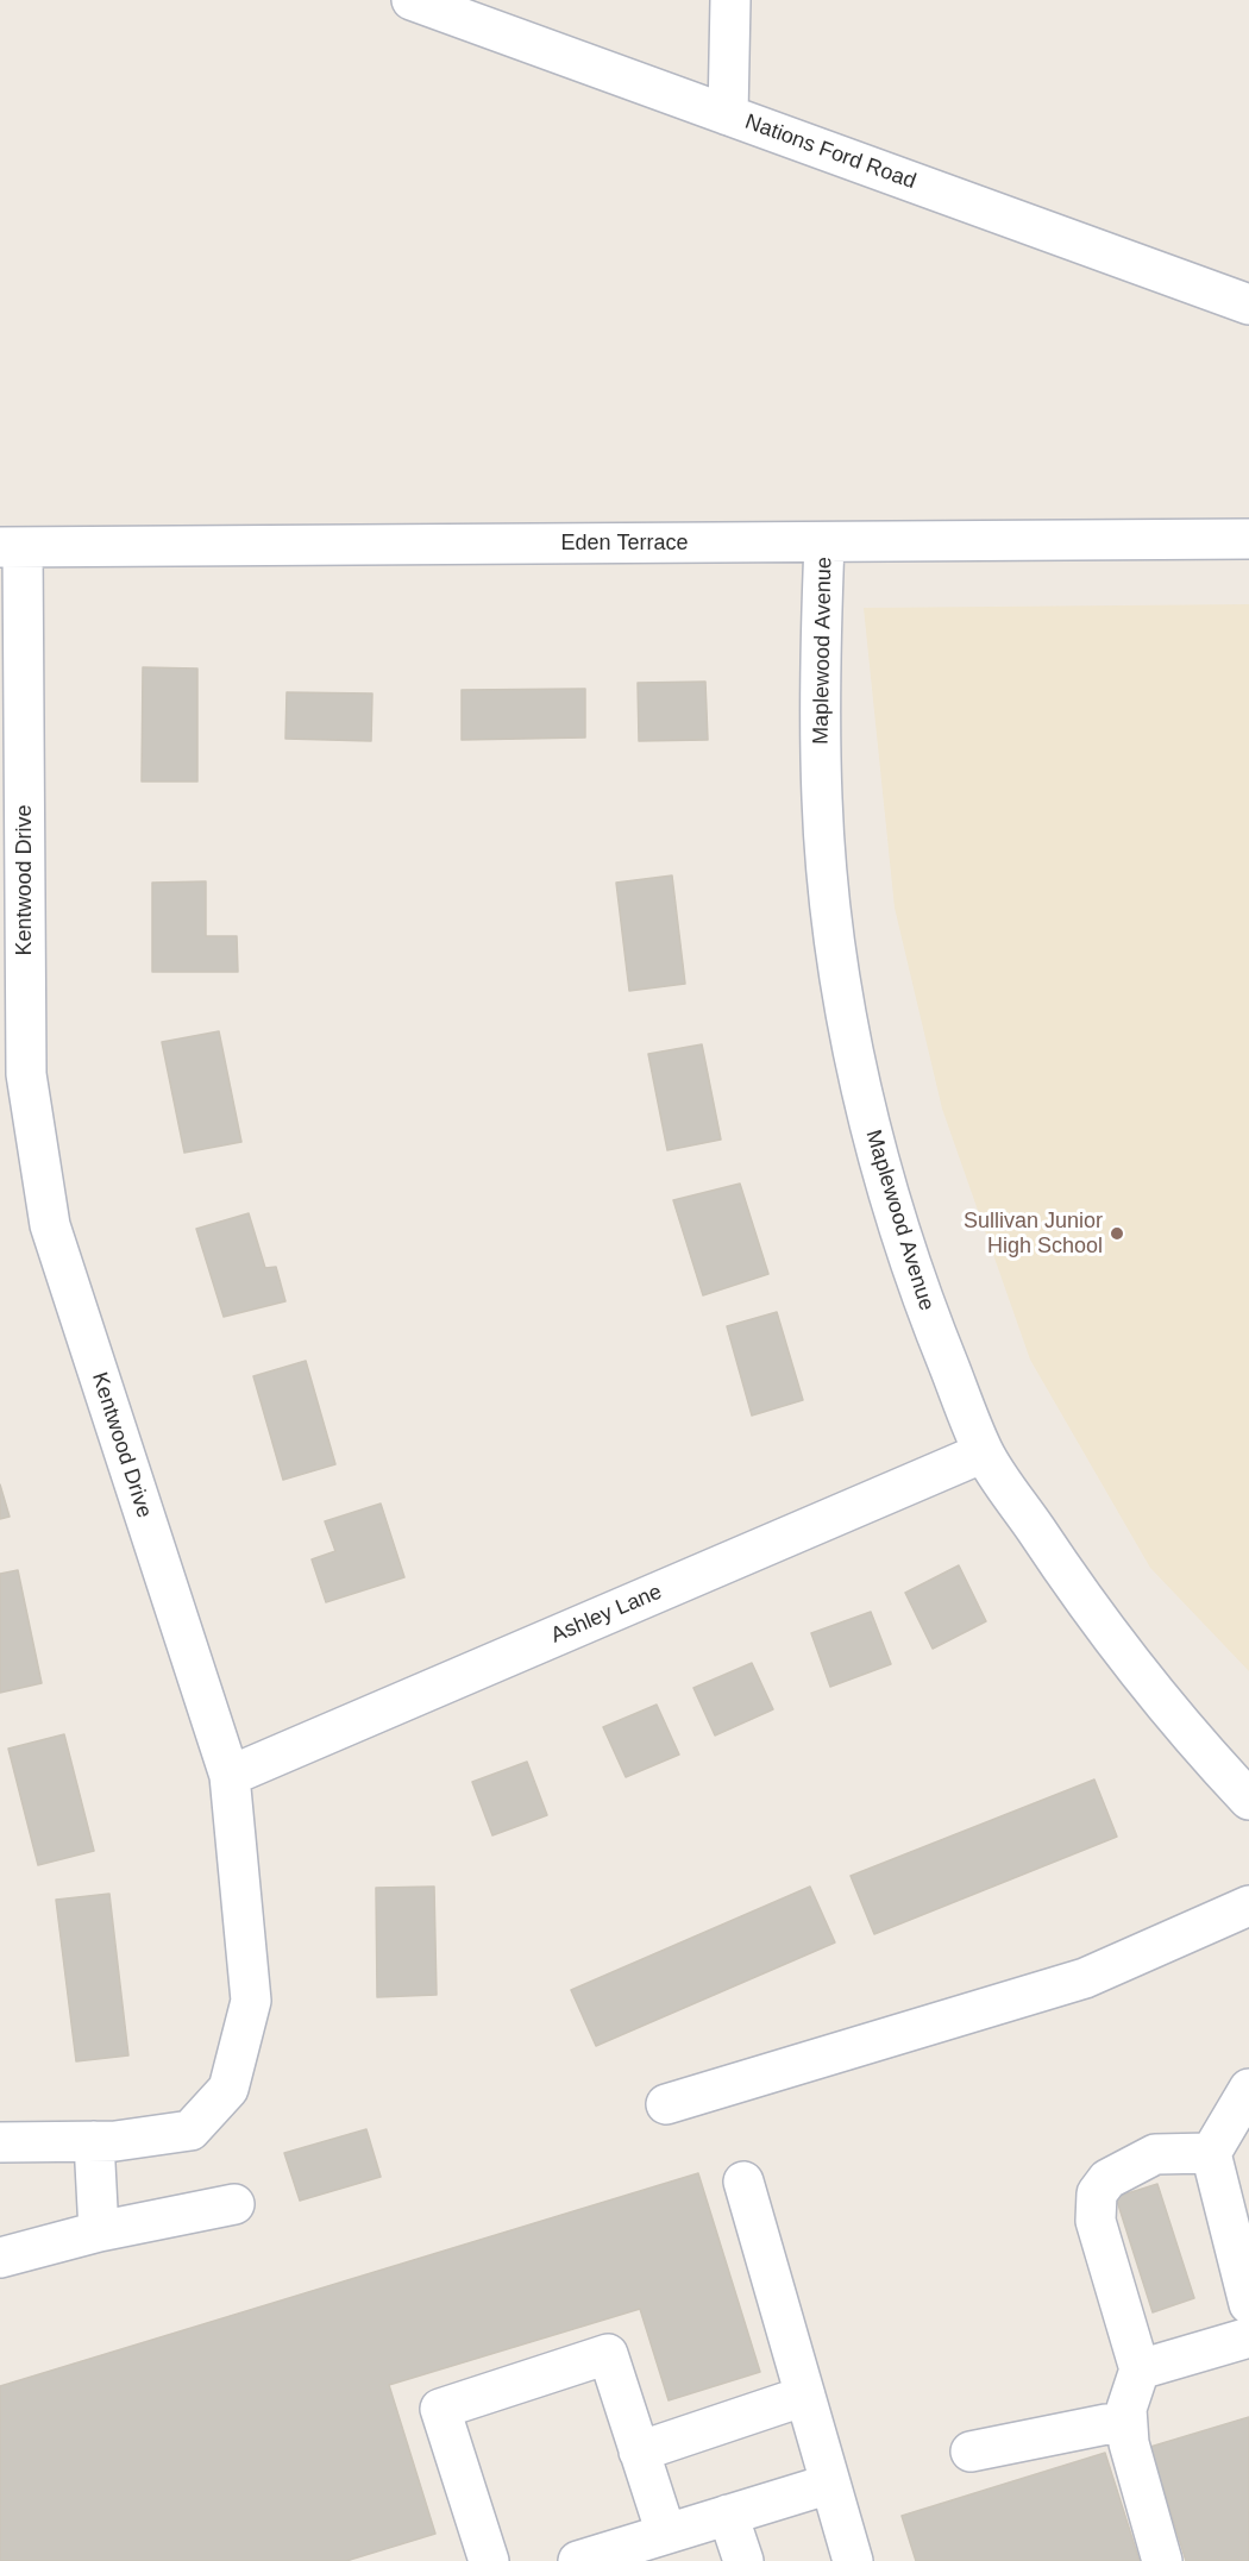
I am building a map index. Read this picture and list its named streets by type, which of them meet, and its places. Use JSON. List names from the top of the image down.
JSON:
{
  "streets": {
    "street": [
      "Nations Ford Road",
      "Eden Terrace",
      "Maplewood Avenue",
      "Kentwood Drive",
      "Ashley Lane"
    ]
  },
  "crossings": [
    ["Eden Terrace", "Maplewood Avenue"],
    ["Eden Terrace", "Kentwood Drive"],
    ["Maplewood Avenue", "Ashley Lane"],
    ["Kentwood Drive", "Ashley Lane"]
  ],
  "places": ["Sullivan Junior High School"]
}
